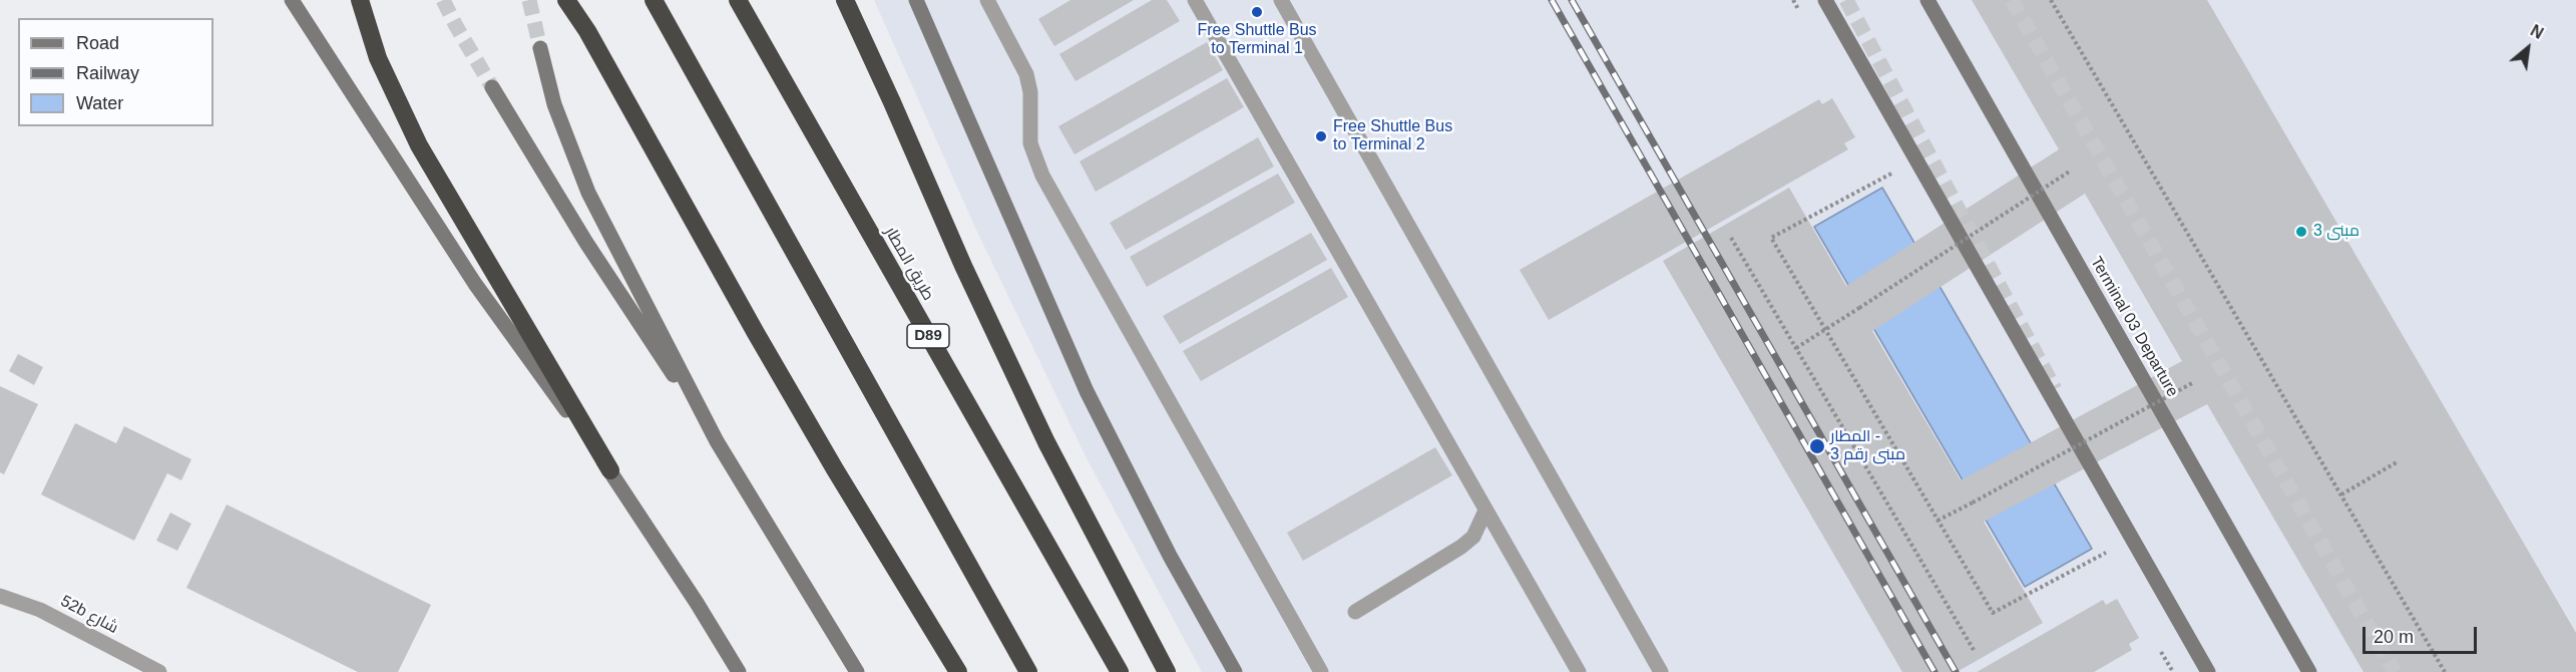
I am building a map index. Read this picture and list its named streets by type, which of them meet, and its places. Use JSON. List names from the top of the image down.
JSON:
{
  "streets": {
    "highway": ["طريق المطار", "D89"],
    "main road": ["Terminal 03 Departure"],
    "street": ["52b شارع"]
  },
  "places": [
    "Free Shuttle Bus to Terminal 1",
    "Free Shuttle Bus to Terminal 2",
    "مبنى 3",
    "المطار - مبنى رقم 3"
  ],
  "legend": ["Road", "Railway", "Water"],
  "scale_bar": "20 m",
  "north": "top right"
}
